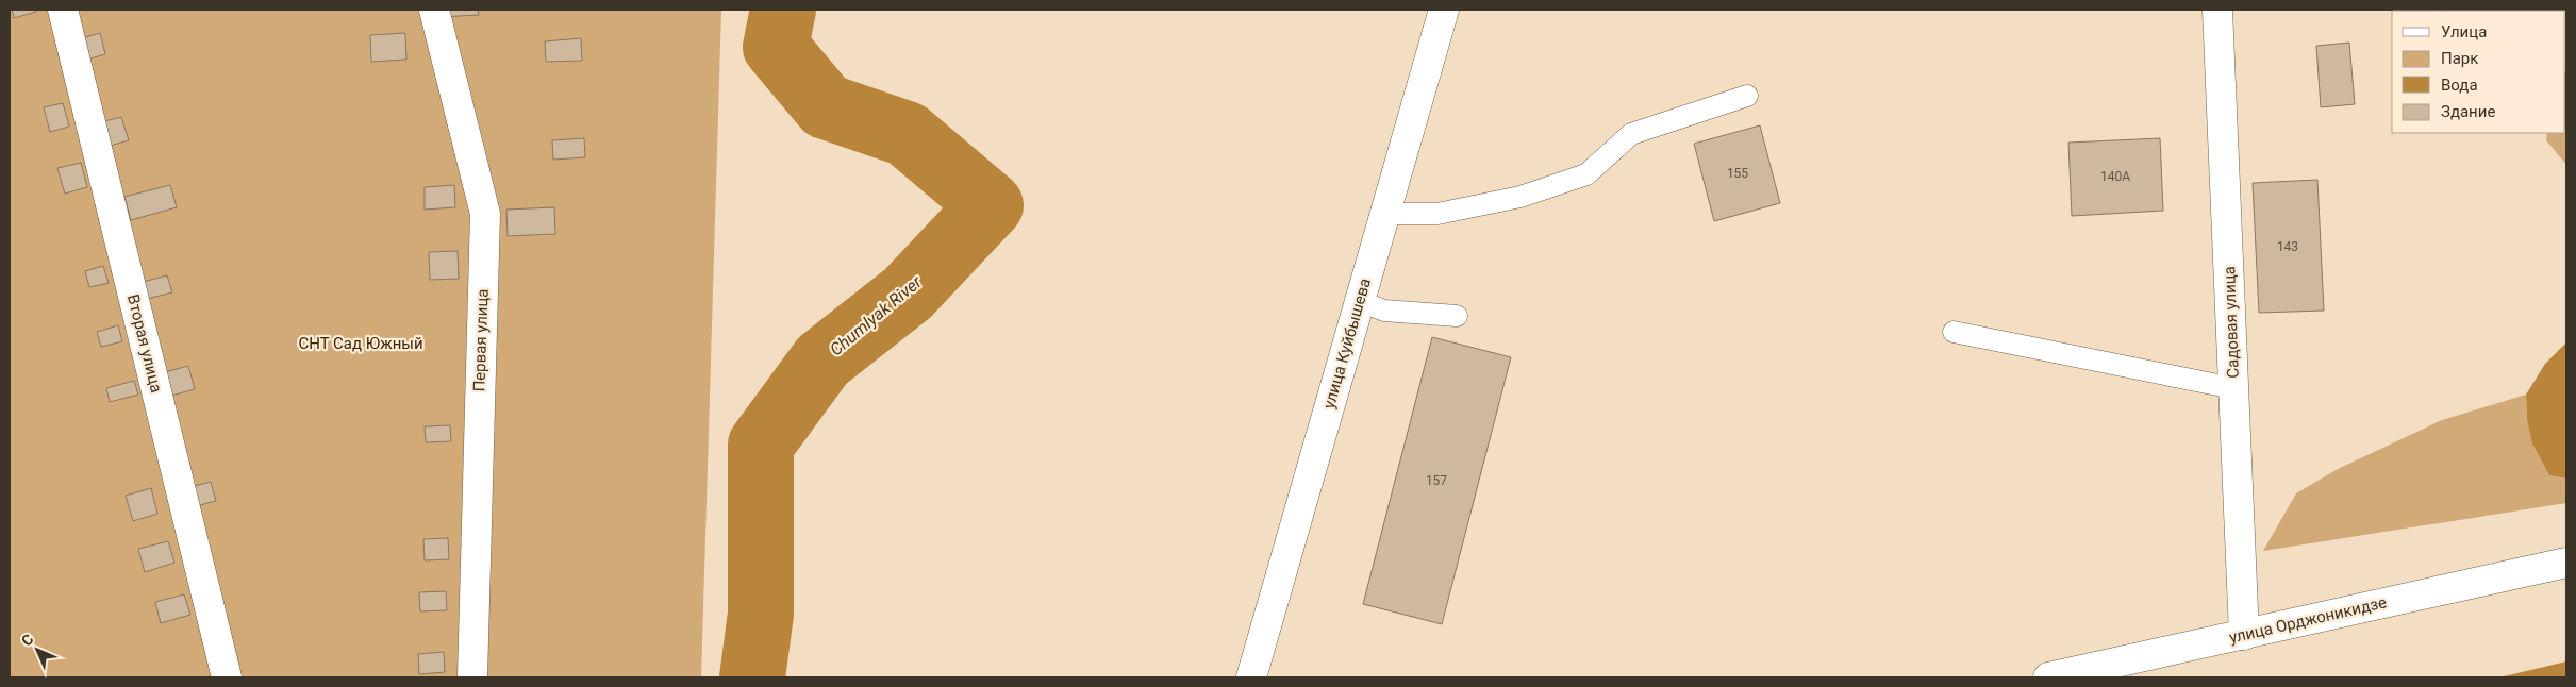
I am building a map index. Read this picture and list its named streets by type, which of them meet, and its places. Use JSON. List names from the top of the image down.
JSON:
{
  "streets": {
    "street": [
      "Садовая улица",
      "Первая улица",
      "Вторая улица",
      "улица Куйбышева",
      "улица Орджоникидзе"
    ]
  },
  "crossings": [
    ["Садовая улица", "улица Орджоникидзе"]
  ],
  "water": ["Chumlyak River"],
  "parks": ["СНТ Сад Южный"],
  "house_numbers": [
    "155",
    "140А",
    "143",
    "157"
  ],
  "legend": [
    "Улица",
    "Парк",
    "Вода",
    "Здание"
  ],
  "north": "top left"
}
